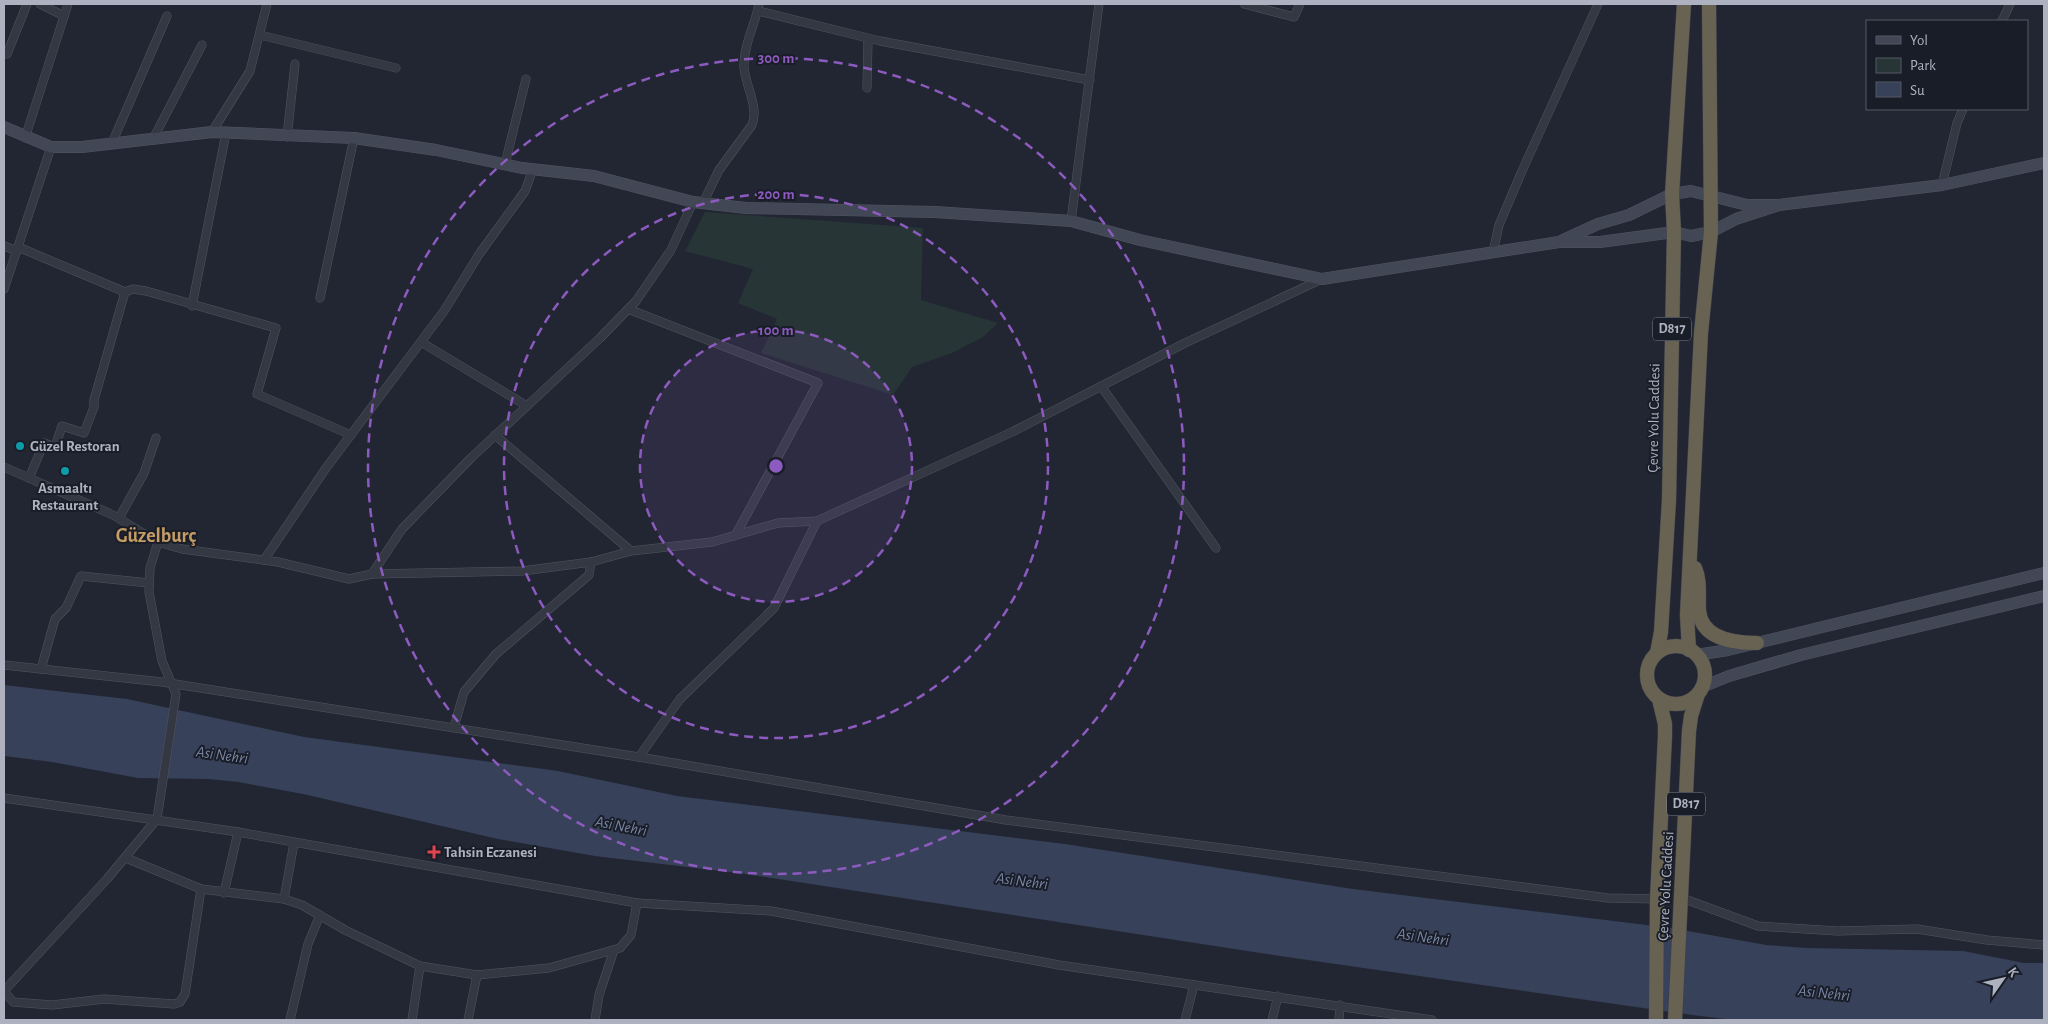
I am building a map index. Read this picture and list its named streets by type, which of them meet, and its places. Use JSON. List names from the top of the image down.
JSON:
{
  "streets": {
    "highway": ["D817", "Çevre Yolu Caddesi"]
  },
  "districts": ["Güzelburç"],
  "water": ["Asi Nehri"],
  "places": {
    "other": ["Güzel Restoran", "Asmaaltı Restaurant"],
    "health": ["Tahsin Eczanesi"]
  },
  "legend": ["Yol", "Park", "Su"],
  "north": "top right",
  "rings": ["300 m", "200 m", "100 m"]
}
